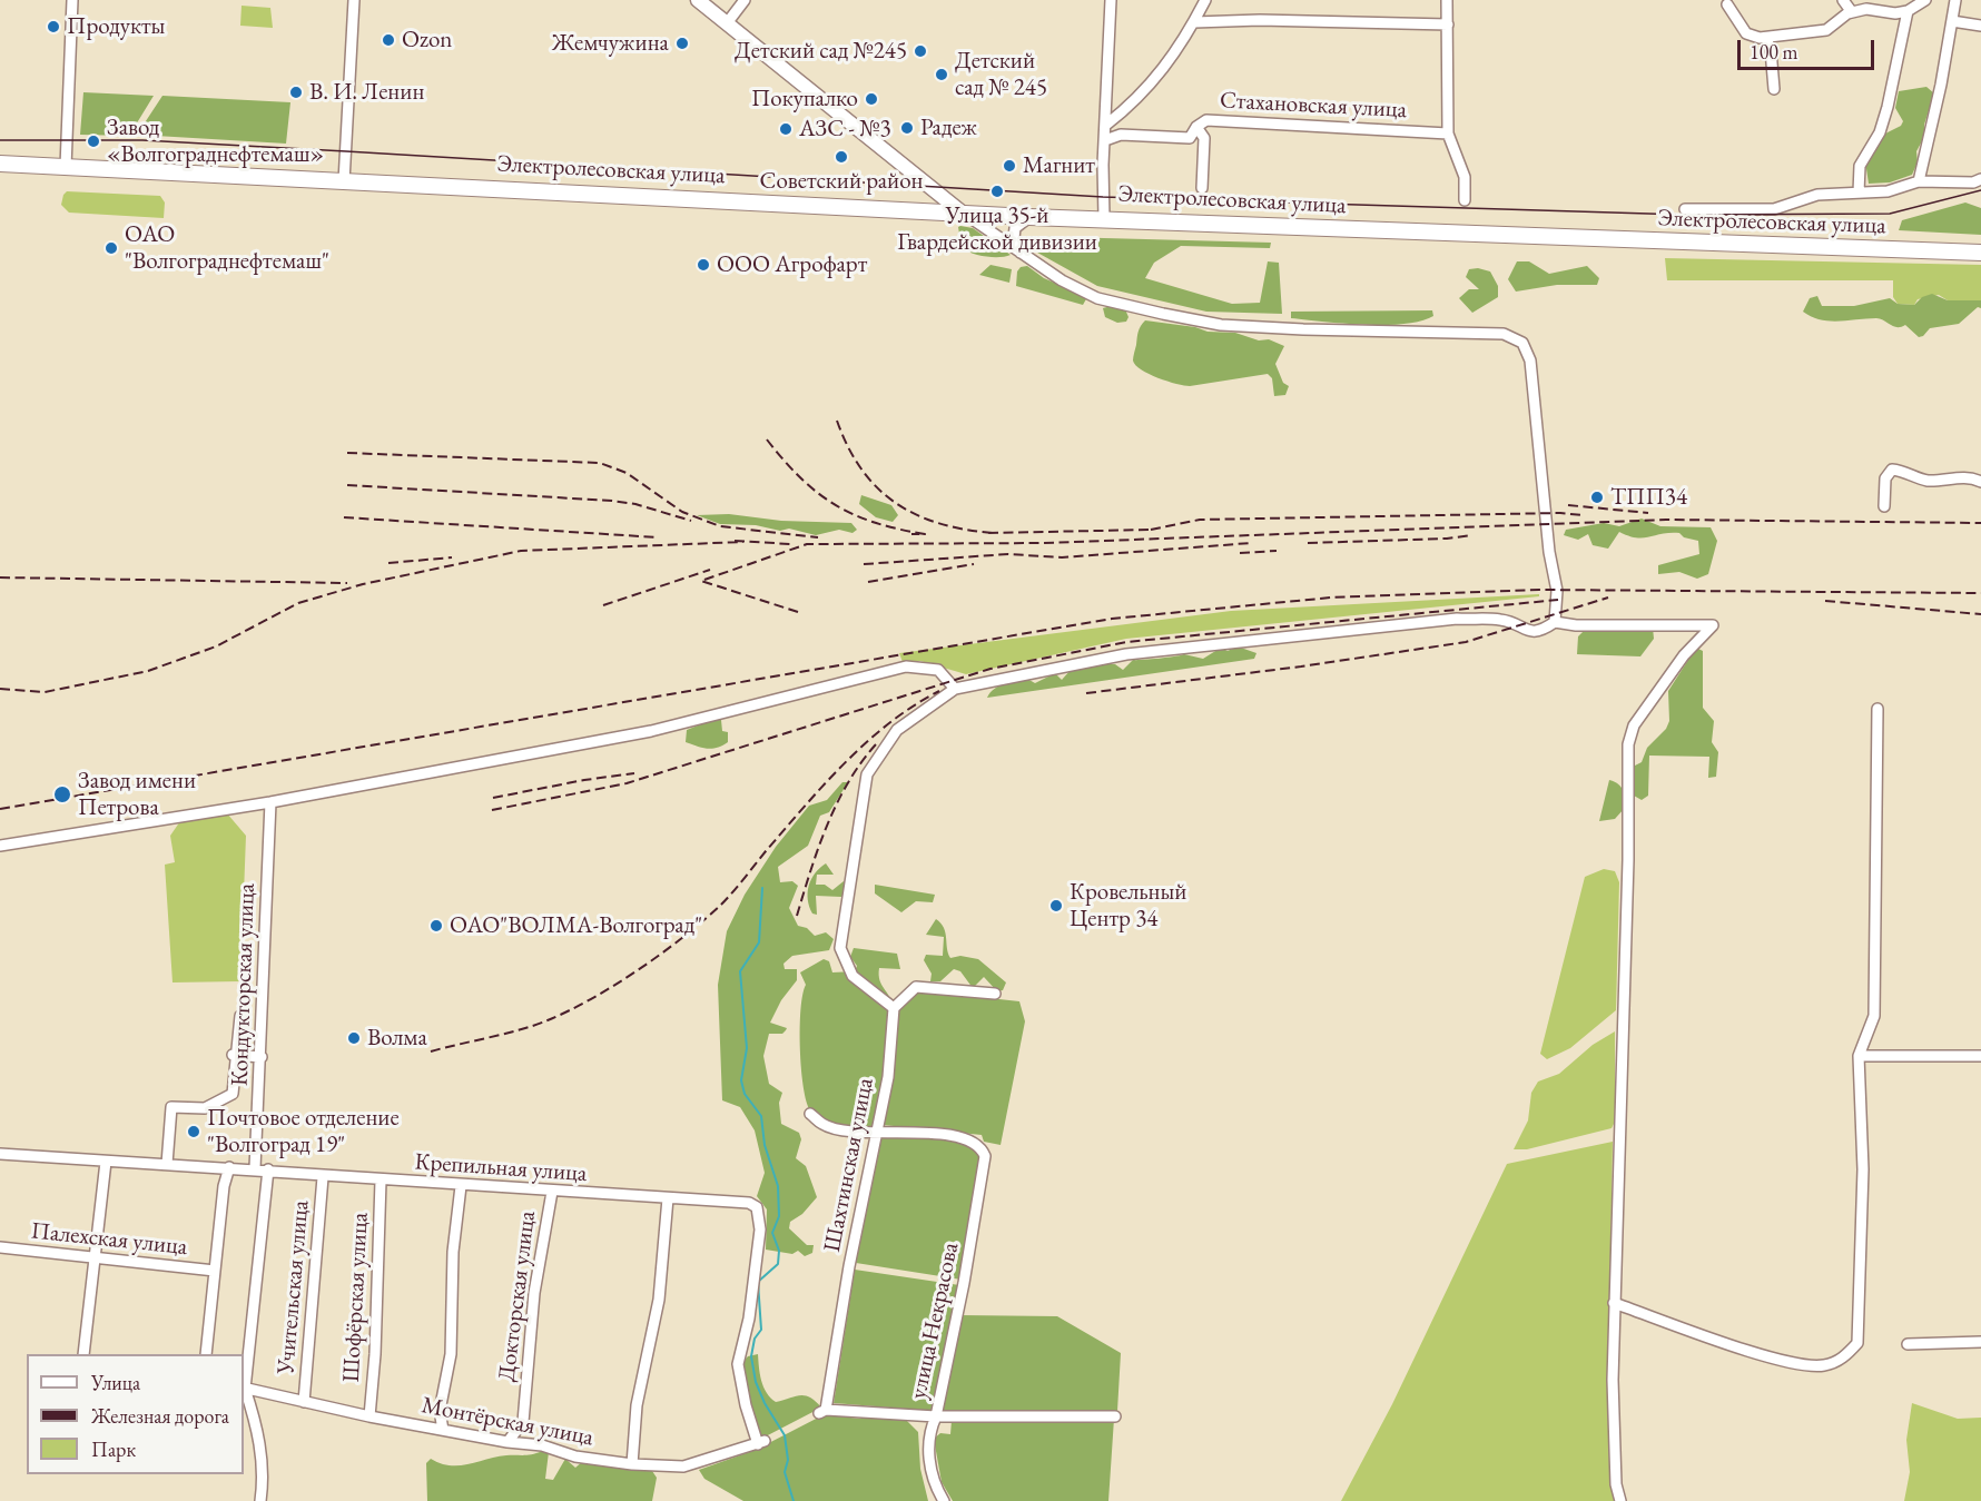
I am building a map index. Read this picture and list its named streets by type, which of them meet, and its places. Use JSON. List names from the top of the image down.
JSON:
{
  "streets": {
    "main road": ["Электролесовская улица"],
    "street": [
      "Стахановская улица",
      "Кондукторская улица",
      "Шахтинская улица",
      "Крепильная улица",
      "Палехская улица",
      "Учительская улица",
      "Докторская улица",
      "Шофёрская улица",
      "улица Некрасова",
      "Монтёрская улица"
    ]
  },
  "crossings": [
    ["Кондукторская улица", "Крепильная улица"],
    ["Шахтинская улица", "улица Некрасова"],
    ["Крепильная улица", "Учительская улица"],
    ["Крепильная улица", "Докторская улица"],
    ["Крепильная улица", "Шофёрская улица"],
    ["Крепильная улица", "Монтёрская улица"],
    ["Учительская улица", "Монтёрская улица"],
    ["Докторская улица", "Монтёрская улица"],
    ["Шофёрская улица", "Монтёрская улица"]
  ],
  "places": [
    "Продукты",
    "Ozon",
    "Жемчужина",
    "Детский сад №245",
    "Детский сад № 245",
    "В. И. Ленин",
    "Покупалко",
    "Радеж",
    "АЗС - №3",
    "Завод «Волгограднефтемаш»",
    "Советский район",
    "Магнит",
    "Улица 35-й Гвардейской дивизии",
    "ОАО \"Волгограднефтемаш\"",
    "ООО Агрофарт",
    "ТПП34",
    "Завод имени Петрова",
    "Кровельный Центр 34",
    "ОАО\"ВОЛМА-Волгоград\"",
    "Волма",
    "Почтовое отделение \"Волгоград 19\""
  ],
  "legend": ["Улица", "Железная дорога", "Парк"],
  "scale_bar": "100 m"
}
